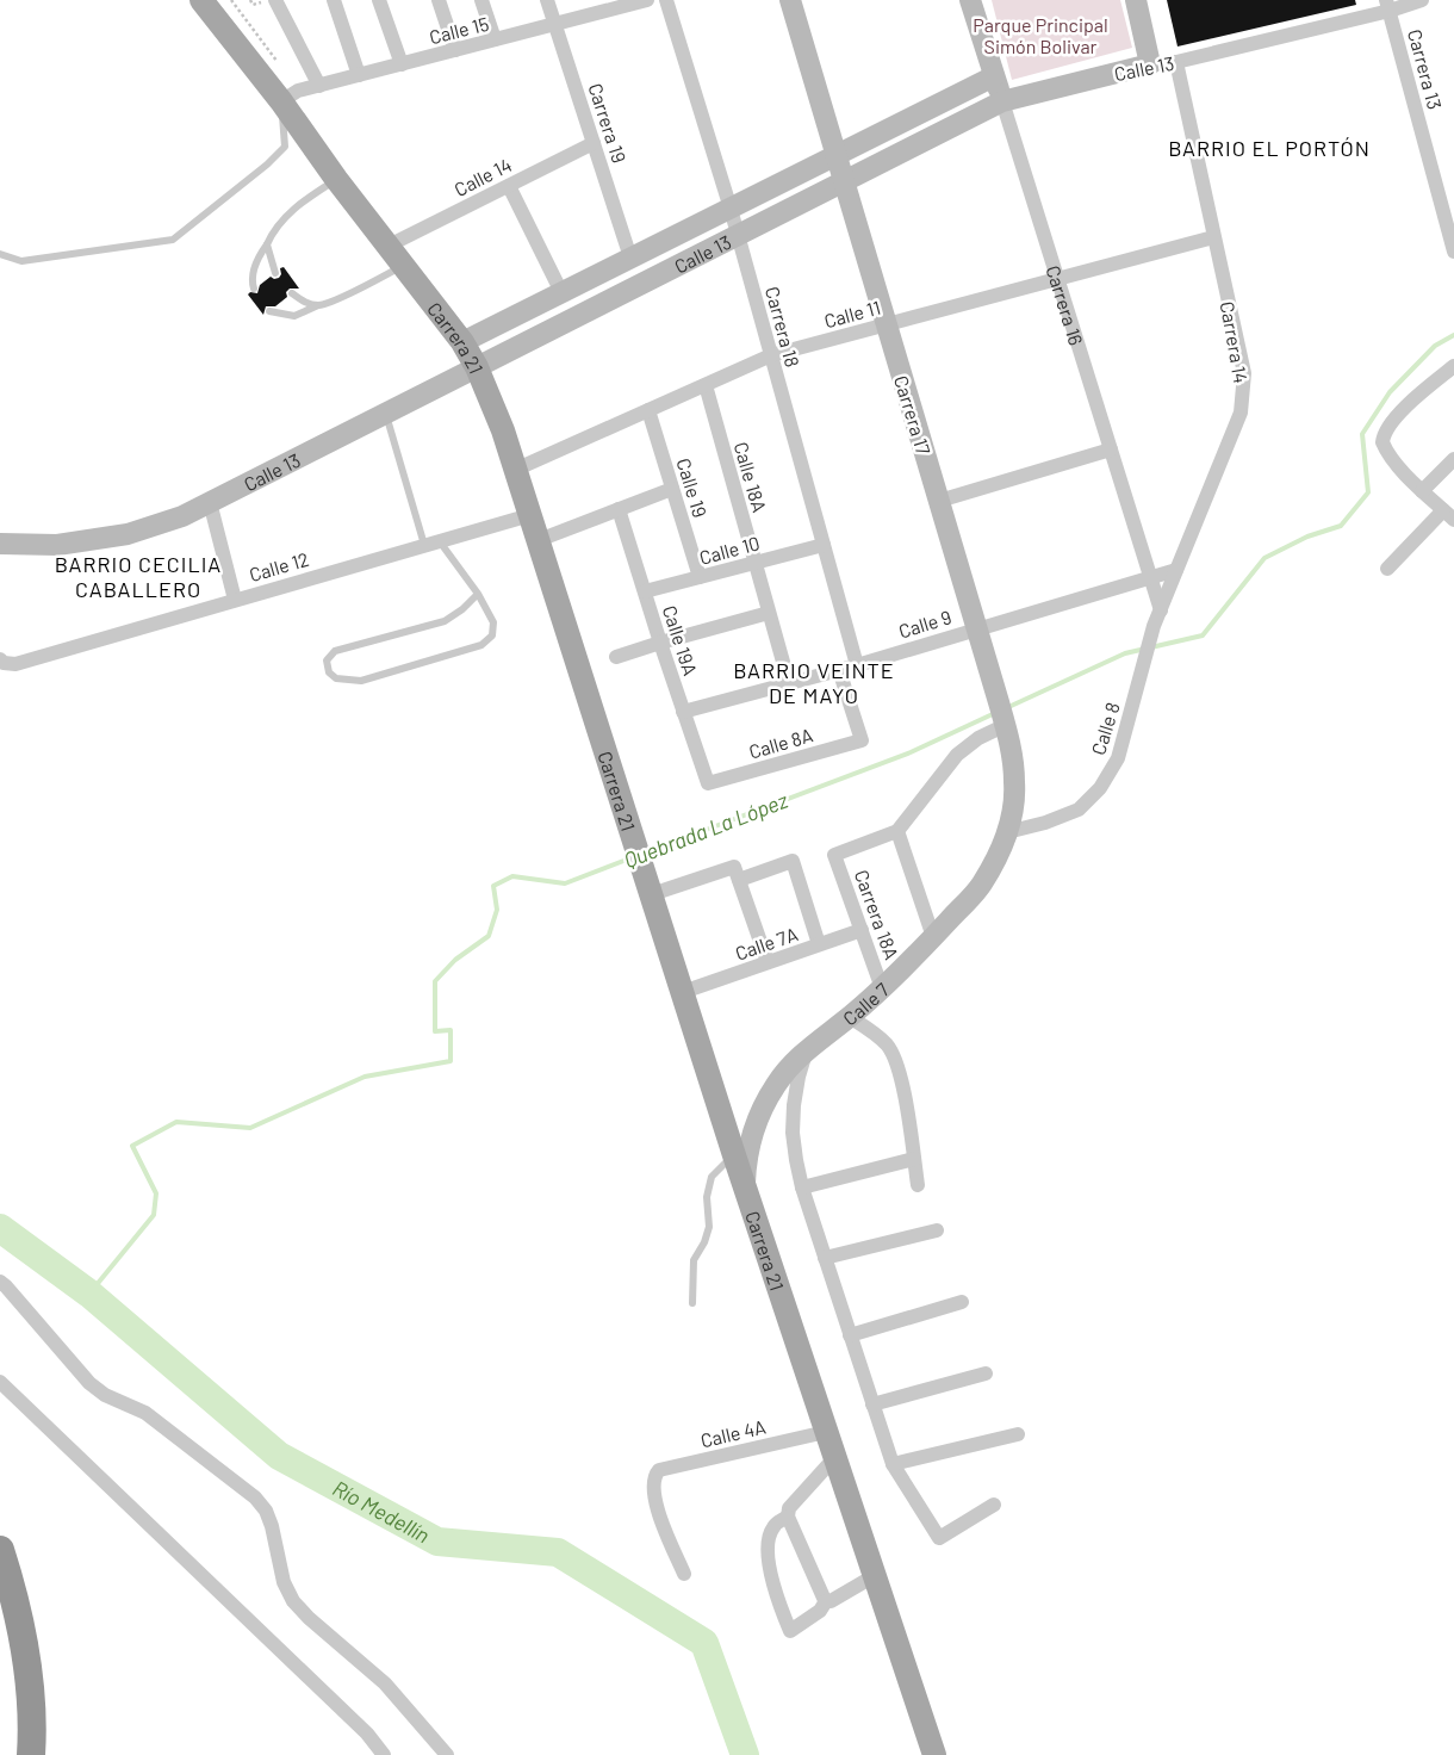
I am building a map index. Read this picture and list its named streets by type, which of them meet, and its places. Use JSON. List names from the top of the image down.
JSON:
{
  "streets": {
    "main road": ["Carrera 21"],
    "street": [
      "Calle 15",
      "Calle 13",
      "Carrera 13",
      "Carrera 19",
      "Calle 14",
      "Carrera 16",
      "Calle 11",
      "Carrera 18",
      "Carrera 14",
      "Carrera 17",
      "Calle 18A",
      "Calle 19",
      "Calle 10",
      "Calle 12",
      "Calle 9",
      "Calle 19A",
      "Calle 8",
      "Calle 8A",
      "Carrera 18A",
      "Calle 7A",
      "Calle 7",
      "Calle 4A"
    ]
  },
  "crossings": [
    ["Calle 15", "Carrera 19"],
    ["Calle 15", "Carrera 21"],
    ["Calle 13", "Carrera 13"],
    ["Calle 13", "Carrera 19"],
    ["Calle 13", "Carrera 16"],
    ["Calle 13", "Carrera 18"],
    ["Calle 13", "Carrera 21"],
    ["Calle 13", "Carrera 14"],
    ["Calle 13", "Carrera 17"],
    ["Carrera 19", "Calle 14"],
    ["Calle 14", "Carrera 21"],
    ["Carrera 16", "Calle 11"],
    ["Carrera 16", "Carrera 14"],
    ["Carrera 16", "Calle 9"],
    ["Carrera 16", "Calle 8"],
    ["Calle 11", "Carrera 18"],
    ["Calle 11", "Carrera 21"],
    ["Calle 11", "Carrera 14"],
    ["Calle 11", "Carrera 17"],
    ["Calle 11", "Calle 18A"],
    ["Calle 11", "Calle 19"],
    ["Carrera 18", "Calle 10"],
    ["Carrera 18", "Calle 9"],
    ["Carrera 21", "Calle 12"],
    ["Carrera 21", "Calle 7A"],
    ["Carrera 21", "Calle 7"],
    ["Carrera 21", "Calle 4A"],
    ["Carrera 14", "Calle 9"],
    ["Carrera 14", "Calle 8"],
    ["Carrera 17", "Calle 9"],
    ["Carrera 17", "Calle 8"],
    ["Carrera 17", "Calle 7"],
    ["Calle 18A", "Calle 10"],
    ["Calle 18A", "Calle 9"],
    ["Calle 19", "Calle 10"],
    ["Calle 10", "Calle 19A"],
    ["Calle 9", "Calle 19A"],
    ["Calle 9", "Calle 8A"],
    ["Calle 19A", "Calle 8A"],
    ["Calle 8", "Calle 7"],
    ["Carrera 18A", "Calle 7A"],
    ["Carrera 18A", "Calle 7"]
  ],
  "districts": ["BARRIO EL PORTÓN", "BARRIO CECILIA CABALLERO", "BARRIO VEINTE DE MAYO"],
  "water": ["Quebrada La López", "Río Medellín"],
  "parks": ["Parque Principal Simón Bolivar"]
}
